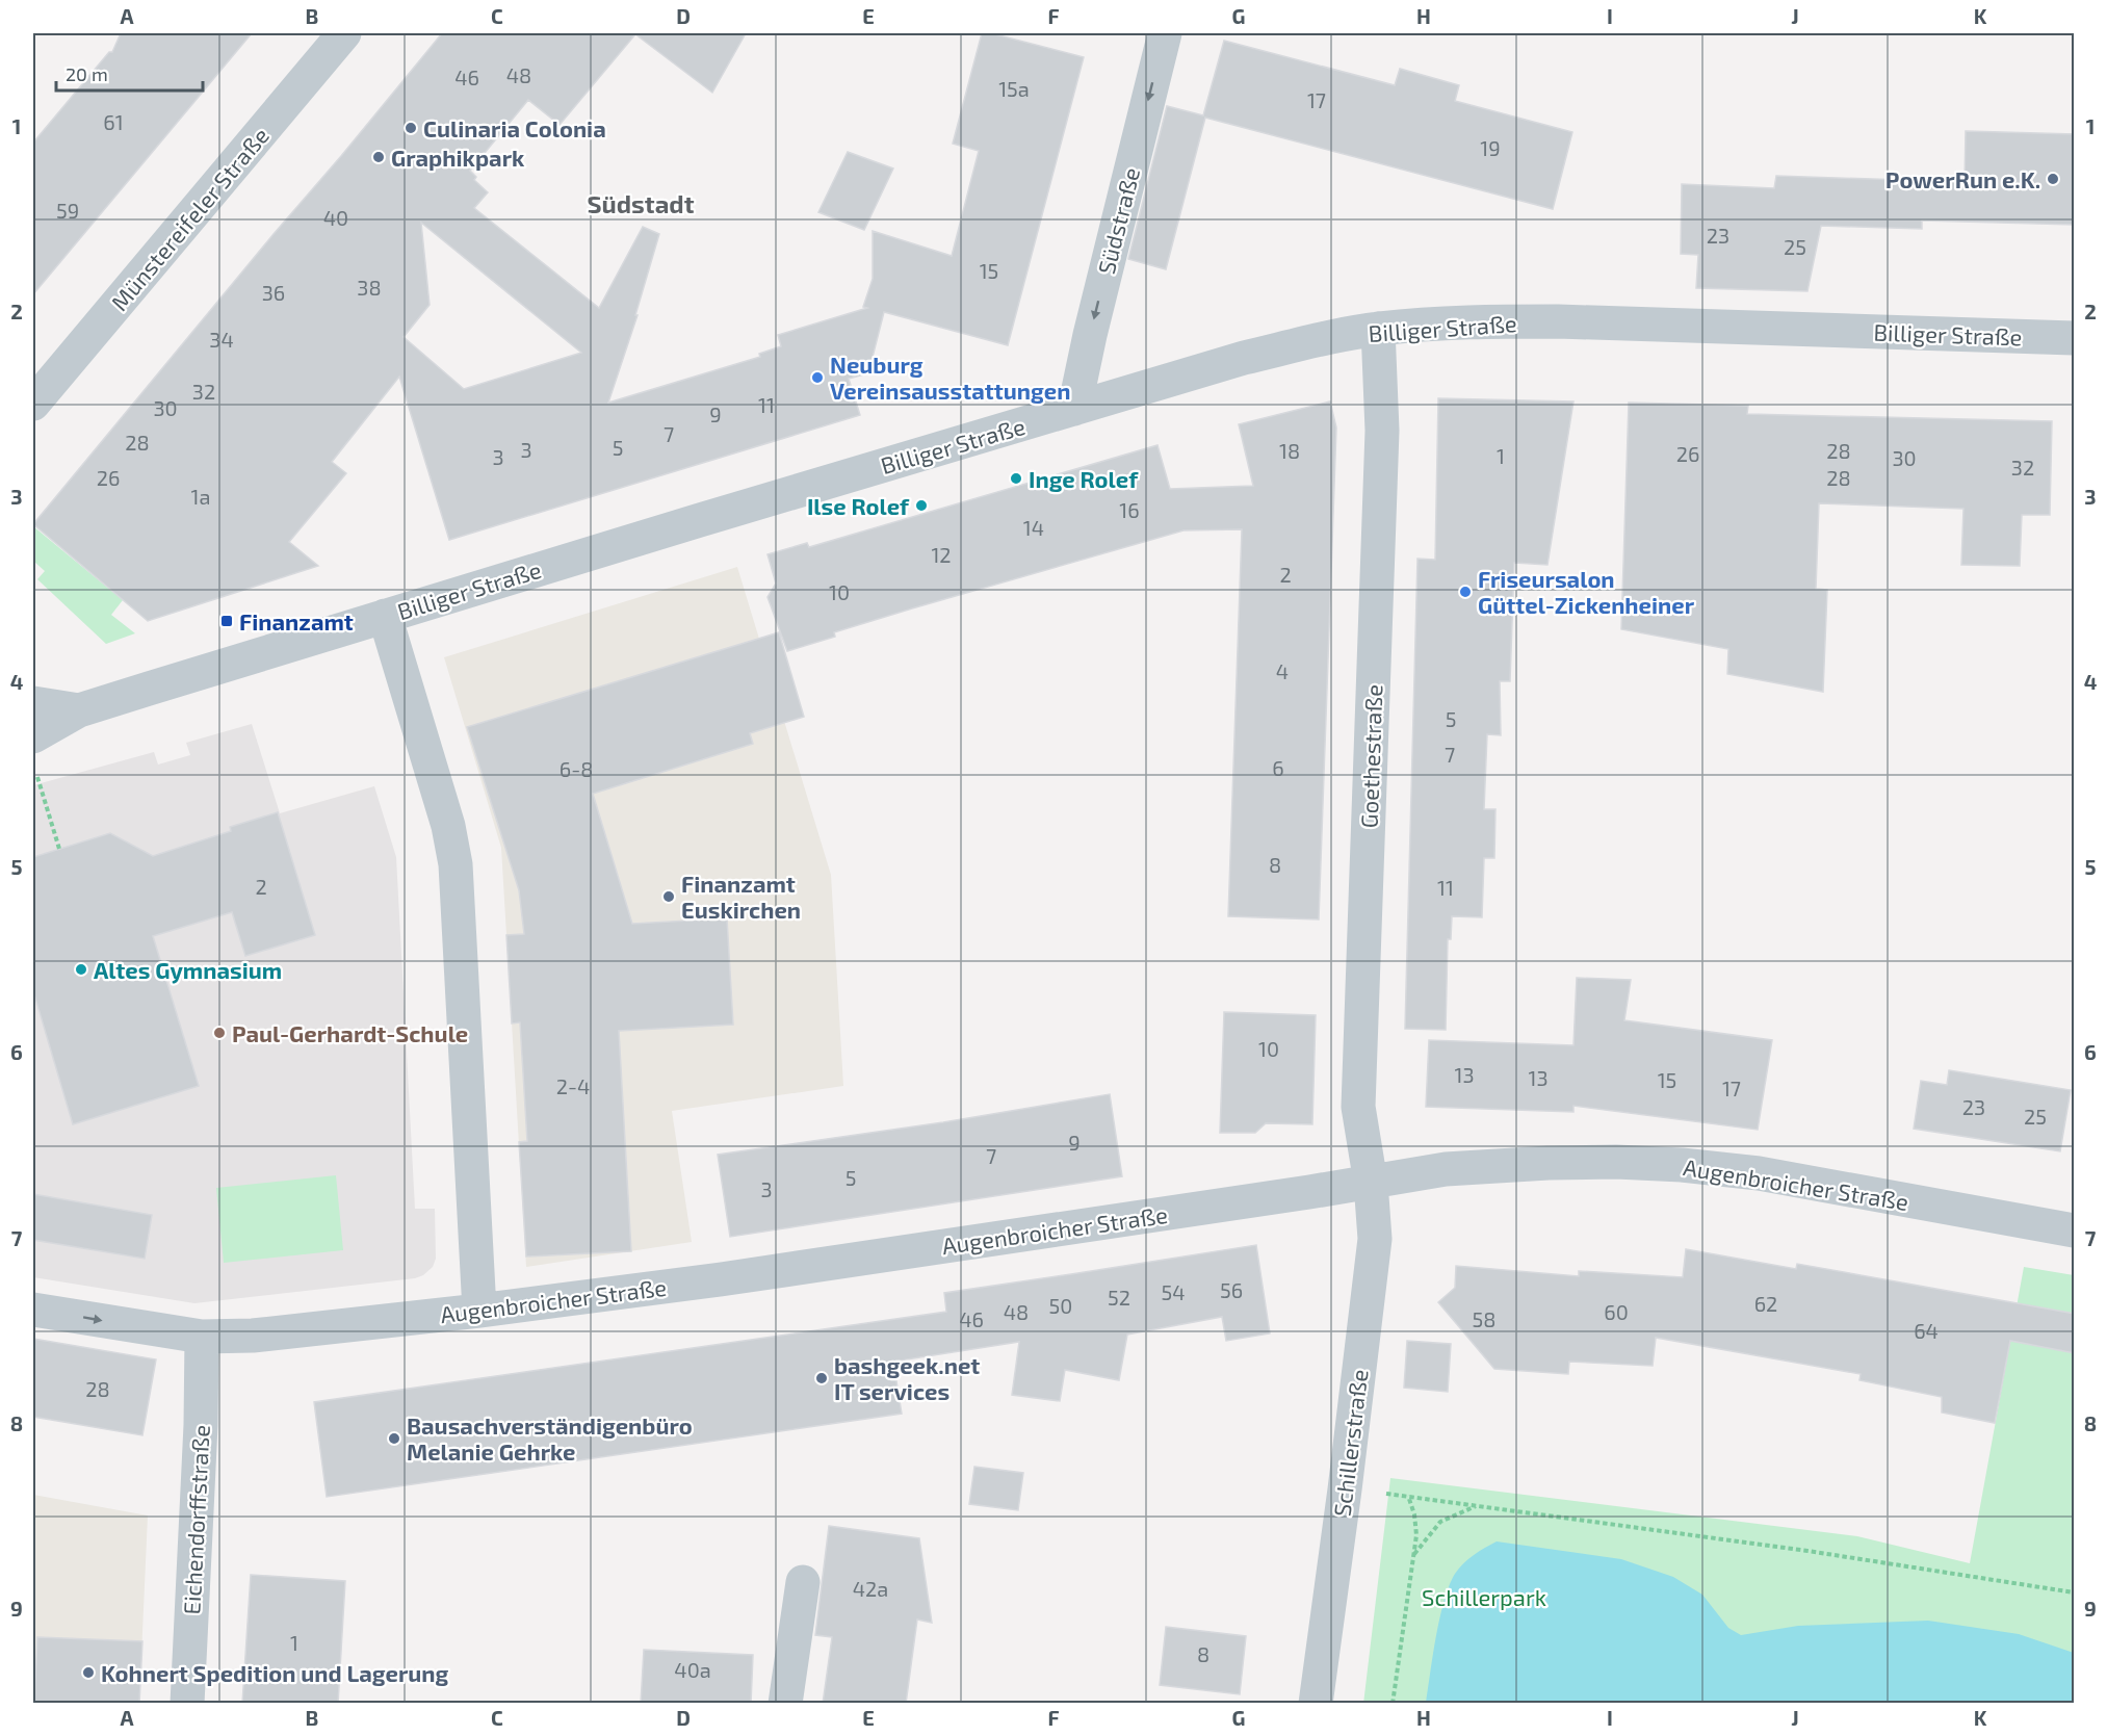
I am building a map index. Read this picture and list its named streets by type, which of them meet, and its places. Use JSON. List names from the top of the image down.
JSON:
{
  "streets": {
    "street": [
      "Münstereifeler Straße",
      "Südstraße",
      "Billiger Straße",
      "Goethestraße",
      "Augenbroicher Straße",
      "Schillerstraße",
      "Eichendorffstraße"
    ]
  },
  "crossings": [
    ["Südstraße", "Billiger Straße"],
    ["Billiger Straße", "Goethestraße"],
    ["Goethestraße", "Augenbroicher Straße"],
    ["Goethestraße", "Schillerstraße"],
    ["Augenbroicher Straße", "Schillerstraße"],
    ["Augenbroicher Straße", "Eichendorffstraße"]
  ],
  "one_way": ["Südstraße"],
  "districts": ["Südstadt"],
  "parks": ["Schillerpark"],
  "places": {
    "other": [
      "Culinaria Colonia",
      "Graphikpark",
      "PowerRun e.K.",
      "Neuburg Vereinsausstattungen",
      "Inge Rolef",
      "Ilse Rolef",
      "Friseursalon Güttel-Zickenheiner",
      "Finanzamt Euskirchen",
      "Altes Gymnasium",
      "Paul-Gerhardt-Schule",
      "bashgeek.net IT services",
      "Bausachverständigenbüro Melanie Gehrke",
      "Kohnert Spedition und Lagerung"
    ],
    "transit": ["Finanzamt"]
  },
  "house_numbers": [
    "48",
    "46",
    "15a",
    "17",
    "61",
    "19",
    "59",
    "40",
    "23",
    "25",
    "15",
    "38",
    "36",
    "34",
    "32",
    "11",
    "30",
    "9",
    "7",
    "28",
    "5",
    "3",
    "18",
    "28",
    "26",
    "1",
    "3",
    "30",
    "32",
    "26",
    "28",
    "1a",
    "16",
    "14",
    "12",
    "2",
    "10",
    "4",
    "5",
    "7",
    "6",
    "6-8",
    "8",
    "2",
    "11",
    "10",
    "13",
    "13",
    "15",
    "2-4",
    "17",
    "23",
    "25",
    "9",
    "7",
    "5",
    "3",
    "56",
    "54",
    "52",
    "62",
    "50",
    "48",
    "60",
    "46",
    "58",
    "64",
    "28",
    "42a",
    "1",
    "8",
    "40a"
  ],
  "scale_bar": "20 m",
  "grid": {
    "columns": [
      "A",
      "B",
      "C",
      "D",
      "E",
      "F",
      "G",
      "H",
      "I",
      "J",
      "K"
    ],
    "rows": [
      "1",
      "2",
      "3",
      "4",
      "5",
      "6",
      "7",
      "8",
      "9"
    ]
  }
}
